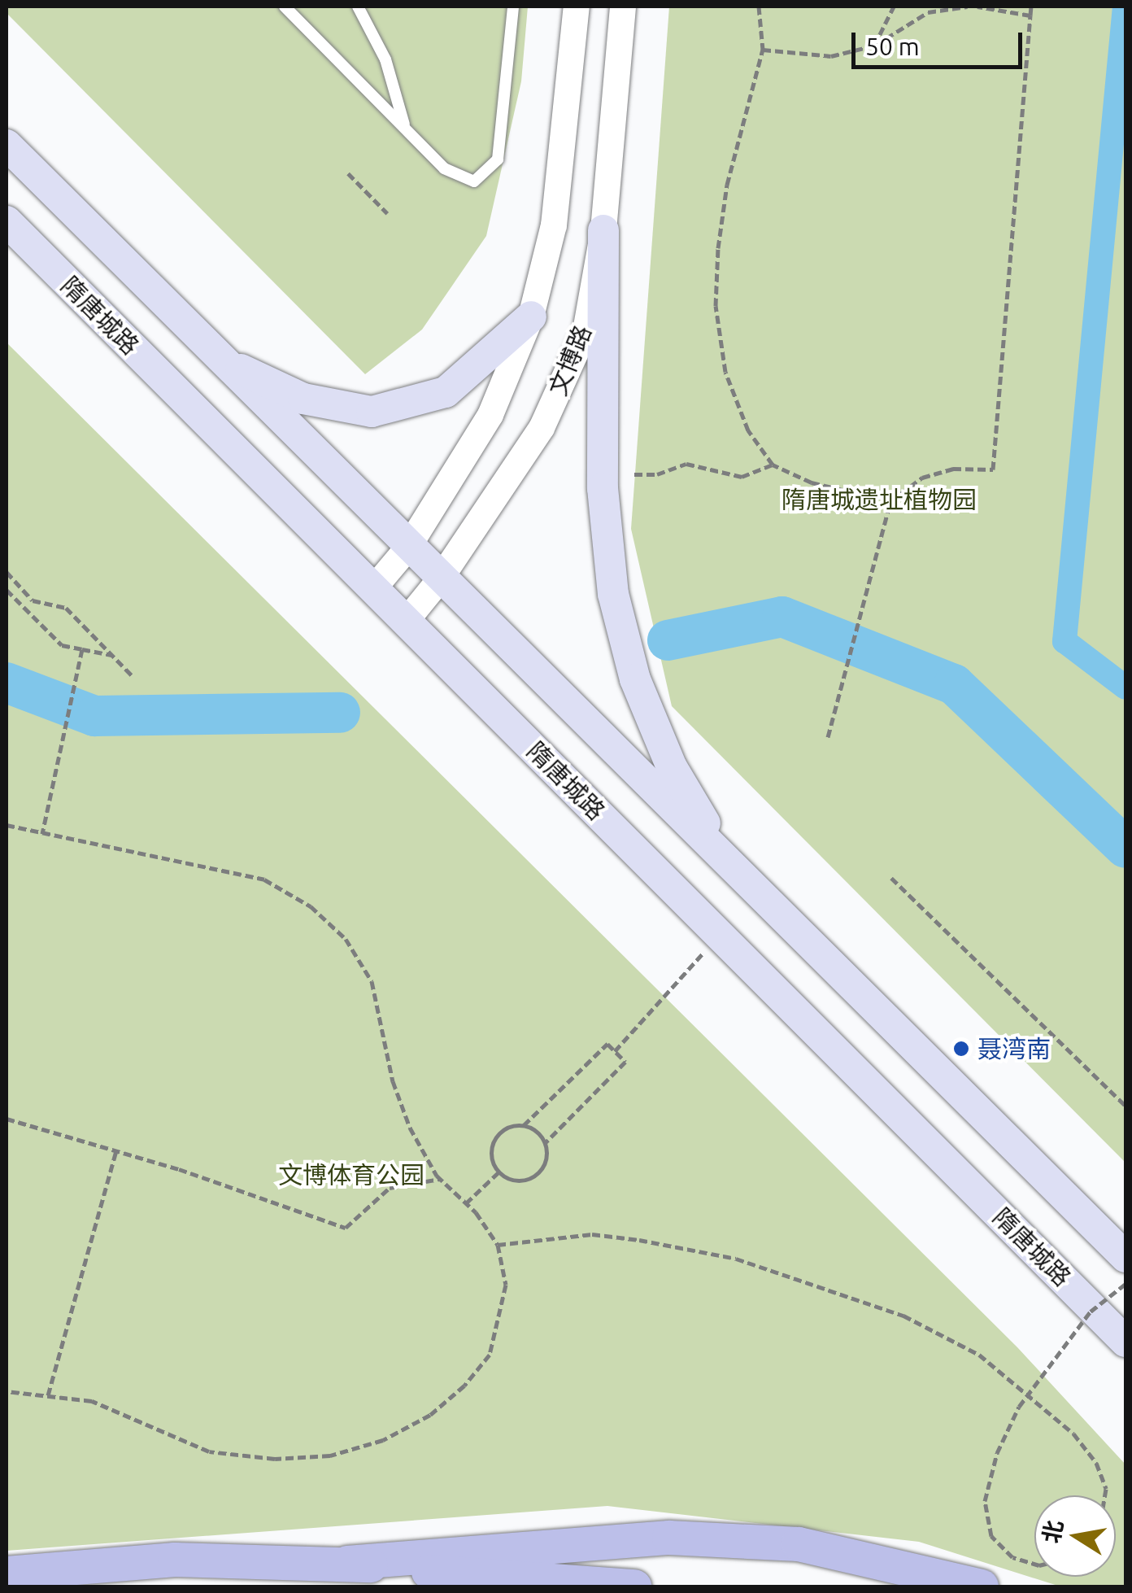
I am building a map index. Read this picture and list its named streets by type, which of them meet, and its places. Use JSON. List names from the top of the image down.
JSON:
{
  "streets": {
    "main road": ["隋唐城路"],
    "street": ["文博路"]
  },
  "crossings": [
    ["隋唐城路", "文博路"]
  ],
  "parks": ["隋唐城遗址植物园", "文博体育公园"],
  "places": ["聂湾南"],
  "scale_bar": "50 m",
  "north": "left"
}
